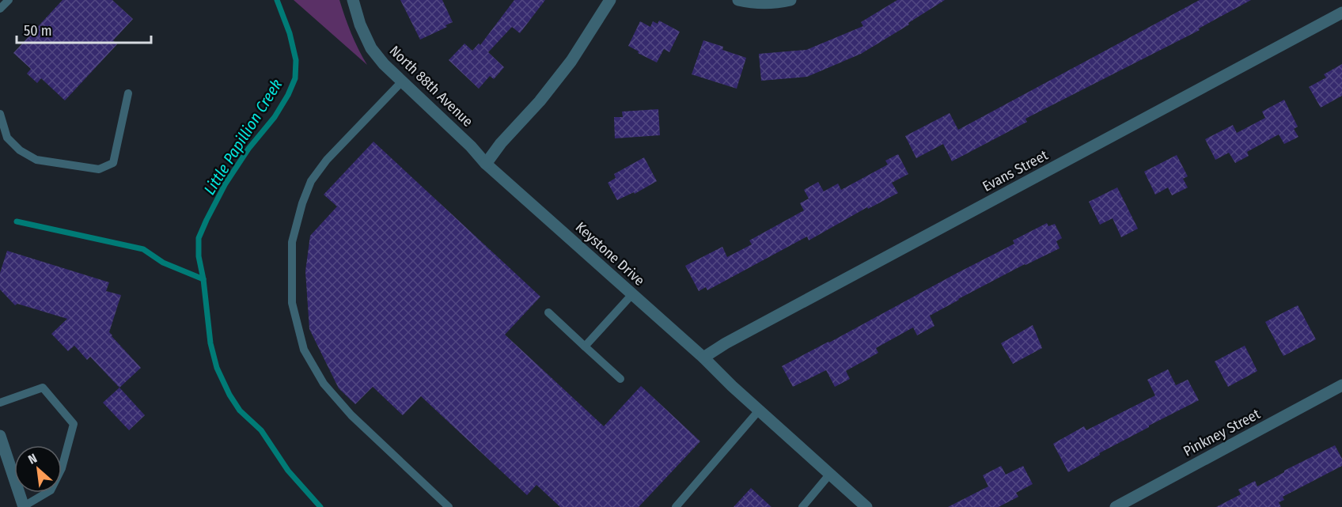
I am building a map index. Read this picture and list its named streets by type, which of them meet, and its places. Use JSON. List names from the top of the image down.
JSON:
{
  "streets": {
    "street": [
      "North 88th Avenue",
      "Evans Street",
      "Keystone Drive",
      "Pinkney Street"
    ]
  },
  "crossings": [
    ["North 88th Avenue", "Keystone Drive"],
    ["Evans Street", "Keystone Drive"]
  ],
  "water": ["Little Papillion Creek"],
  "scale_bar": "50 m",
  "north": "top left"
}
